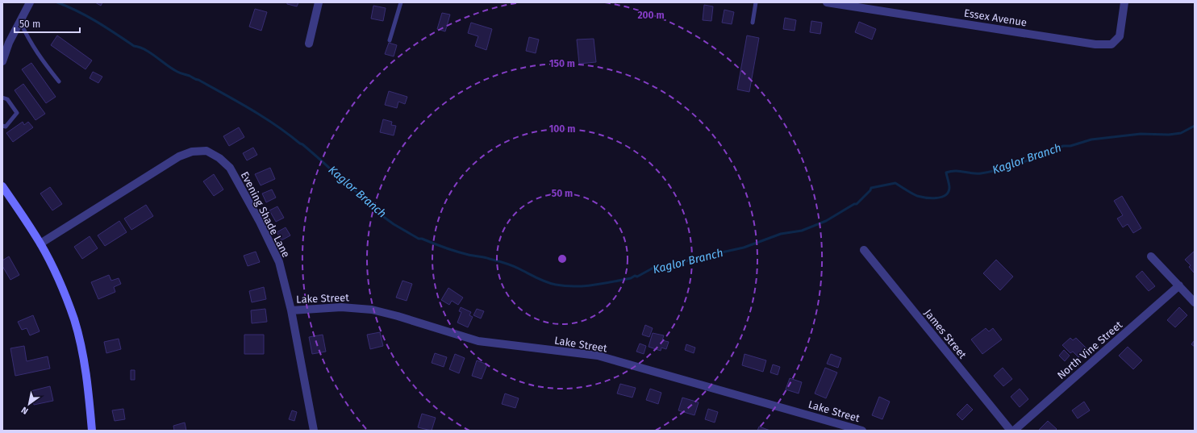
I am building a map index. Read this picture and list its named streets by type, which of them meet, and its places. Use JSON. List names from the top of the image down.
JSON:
{
  "streets": {
    "street": [
      "Essex Avenue",
      "Evening Shade Lane",
      "Lake Street",
      "James Street",
      "North Vine Street"
    ]
  },
  "crossings": [
    ["Evening Shade Lane", "Lake Street"]
  ],
  "water": ["Kaglor Branch"],
  "scale_bar": "50 m",
  "north": "bottom left",
  "rings": [
    "200 m",
    "150 m",
    "100 m",
    "50 m"
  ]
}
